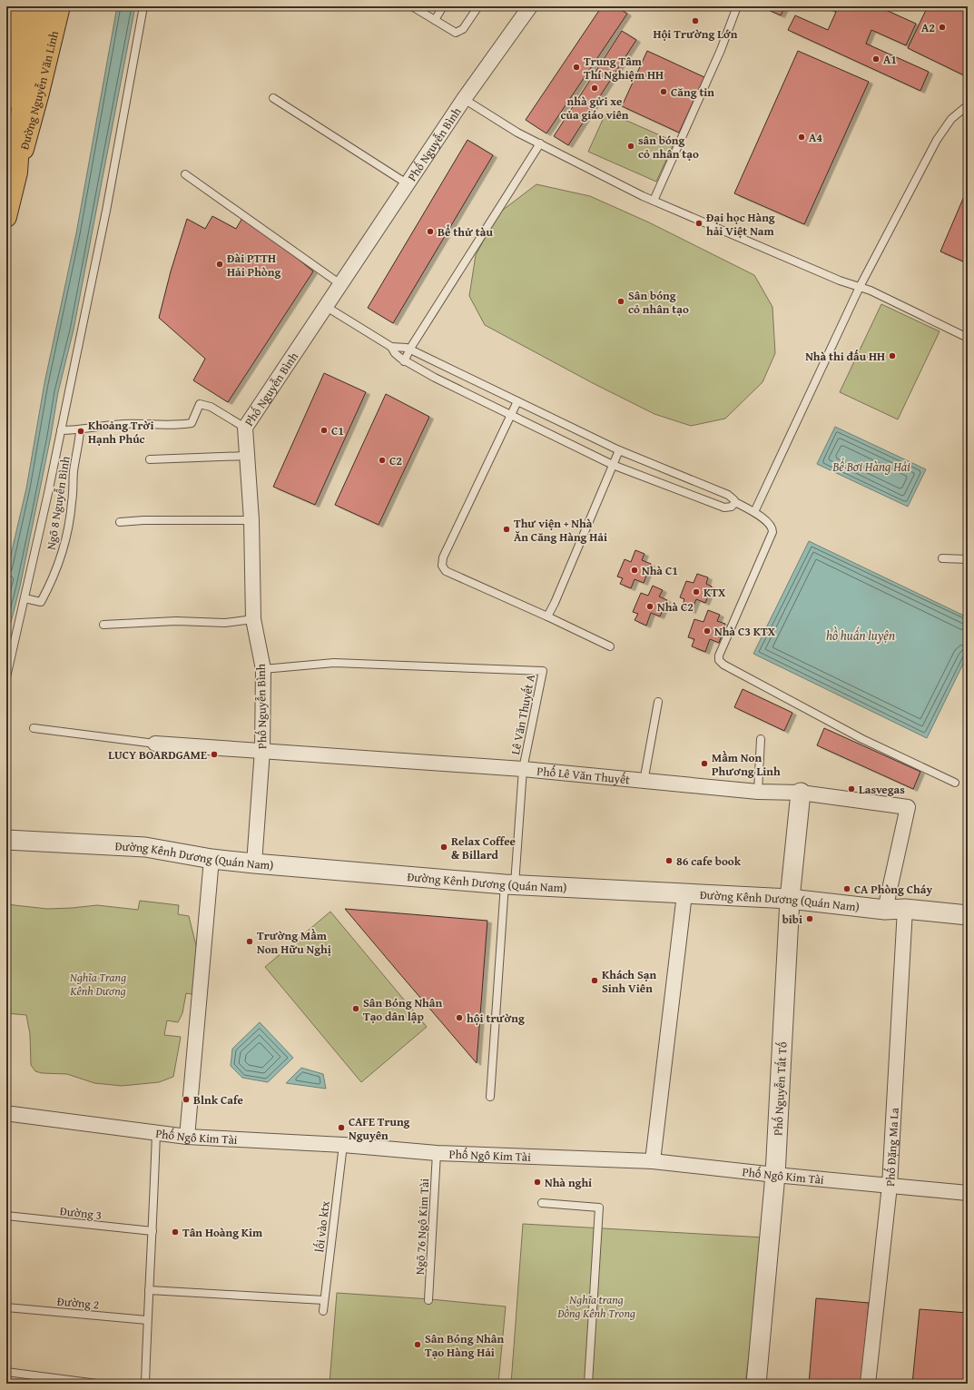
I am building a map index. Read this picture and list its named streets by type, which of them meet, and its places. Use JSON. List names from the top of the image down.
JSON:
{
  "streets": {
    "main road": ["Đường Nguyễn Văn Linh"],
    "street": [
      "Phố Nguyễn Bình",
      "Phố Lê Văn Thuyết",
      "Đường Kênh Dương (Quán Nam)",
      "Phố Nguyễn Tất Tố",
      "Phố Ngô Kim Tài",
      "Phố Đặng Ma La"
    ],
    "lane": [
      "Ngõ 8 Nguyễn Bình",
      "Lê Văn Thuyết A",
      "Đường 3",
      "lối vào ktx",
      "Ngõ 76 Ngô Kim Tài",
      "Đường 2"
    ]
  },
  "crossings": [
    ["Phố Nguyễn Bình", "Lê Văn Thuyết A"],
    ["Phố Nguyễn Bình", "Phố Lê Văn Thuyết"],
    ["Phố Nguyễn Bình", "Đường Kênh Dương (Quán Nam)"],
    ["Lê Văn Thuyết A", "Phố Lê Văn Thuyết"],
    ["Lê Văn Thuyết A", "Đường Kênh Dương (Quán Nam)"],
    ["Phố Lê Văn Thuyết", "Đường Kênh Dương (Quán Nam)"],
    ["Phố Lê Văn Thuyết", "Phố Nguyễn Tất Tố"],
    ["Đường Kênh Dương (Quán Nam)", "Phố Nguyễn Tất Tố"],
    ["Đường Kênh Dương (Quán Nam)", "Phố Đặng Ma La"],
    ["Phố Nguyễn Tất Tố", "Phố Ngô Kim Tài"],
    ["Phố Ngô Kim Tài", "Phố Đặng Ma La"],
    ["Phố Ngô Kim Tài", "lối vào ktx"],
    ["Phố Ngô Kim Tài", "Ngõ 76 Ngô Kim Tài"]
  ],
  "water": ["Bể Bơi Hàng Hải", "hồ huấn luyện"],
  "parks": ["Nghĩa Trang Kênh Dương", "Nghĩa trang Đồng Kênh Trong"],
  "places": [
    "Hội Trường Lớn",
    "A2",
    "A1",
    "Trung Tâm Thí Nghiệm HH",
    "nhà gửi xe của giáo viên",
    "Căng tin",
    "A4",
    "sân bóng cỏ nhân tạo",
    "Đại học Hàng hải Việt Nam",
    "Bể thử tàu",
    "Đài PTTH Hải Phòng",
    "Sân bóng cỏ nhân tạo",
    "Nhà thi đấu HH",
    "C1",
    "Khoảng Trời Hạnh Phúc",
    "C2",
    "Thư viện + Nhà Ăn Căng Hàng Hải",
    "Nhà C1",
    "KTX",
    "Nhà C2",
    "Nhà C3 KTX",
    "LUCY BOARDGAME",
    "Mầm Non Phương Linh",
    "Lasvegas",
    "Relax Coffee & Billard",
    "86 cafe book",
    "CA Phòng Cháy",
    "bibi",
    "Trường Mầm Non Hữu Nghị",
    "Khách Sạn Sinh Viên",
    "Sân Bóng Nhân Tạo dân lập",
    "hội trường",
    "Blnk Cafe",
    "CAFE Trung Nguyên",
    "Nhà nghỉ",
    "Tân Hoàng Kim",
    "Sân Bóng Nhân Tạo Hàng Hải"
  ]
}
